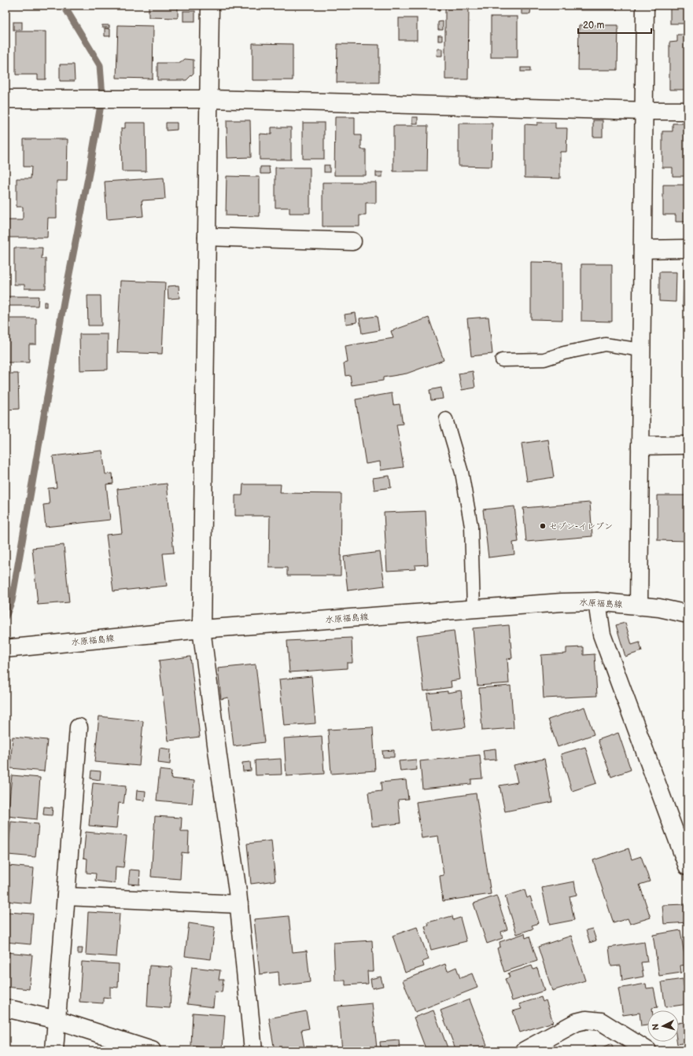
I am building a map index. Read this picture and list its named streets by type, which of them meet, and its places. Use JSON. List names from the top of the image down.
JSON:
{
  "streets": {
    "street": ["水原福島線"]
  },
  "places": ["セブン-イレブン"],
  "scale_bar": "20 m",
  "north": "left"
}
